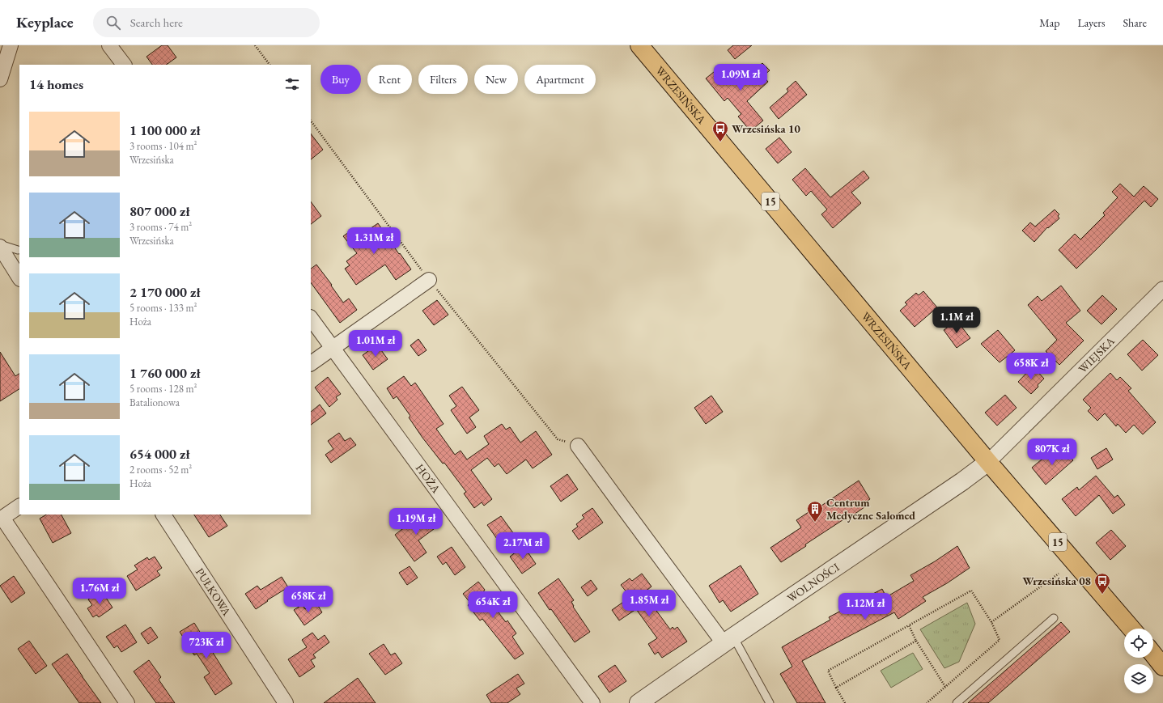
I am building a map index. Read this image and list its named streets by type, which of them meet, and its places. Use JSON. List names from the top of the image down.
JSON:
{
  "streets": {
    "main road": ["WRZESIŃSKA", "15"],
    "street": [
      "WIEJSKA",
      "HOŻA",
      "WOLNOŚCI",
      "PUŁKOWA"
    ]
  },
  "crossings": [
    ["WRZESIŃSKA", "WIEJSKA"],
    ["WRZESIŃSKA", "WOLNOŚCI"],
    ["WIEJSKA", "WOLNOŚCI"]
  ],
  "places": {
    "bus stop": ["Wrzesińska 10", "Wrzesińska 08"],
    "building": ["Centrum Medyczne Salomed"]
  },
  "page": {
    "header": "Keyplace",
    "search": "Search here",
    "nav": ["Map", "Layers", "Share"],
    "price": [
      "1.09M zł",
      "1.31M zł",
      "1.1M zł",
      "1.01M zł",
      "658K zł",
      "807K zł",
      "1.19M zł",
      "2.17M zł",
      "1.76M zł",
      "658K zł",
      "1.85M zł",
      "654K zł",
      "1.12M zł",
      "723K zł"
    ],
    "chip": [
      "Buy",
      "Rent",
      "Filters",
      "New",
      "Apartment"
    ],
    "heading": "14 homes",
    "list": [
      {
        "name": "1 100 000 zł",
        "note": "3 rooms · 104 m² · Wrzesińska"
      },
      {
        "name": "807 000 zł",
        "note": "3 rooms · 74 m² · Wrzesińska"
      },
      {
        "name": "2 170 000 zł",
        "note": "5 rooms · 133 m² · Hoża"
      },
      {
        "name": "1 760 000 zł",
        "note": "5 rooms · 128 m² · Batalionowa"
      },
      {
        "name": "654 000 zł",
        "note": "2 rooms · 52 m² · Hoża"
      }
    ]
  }
}
